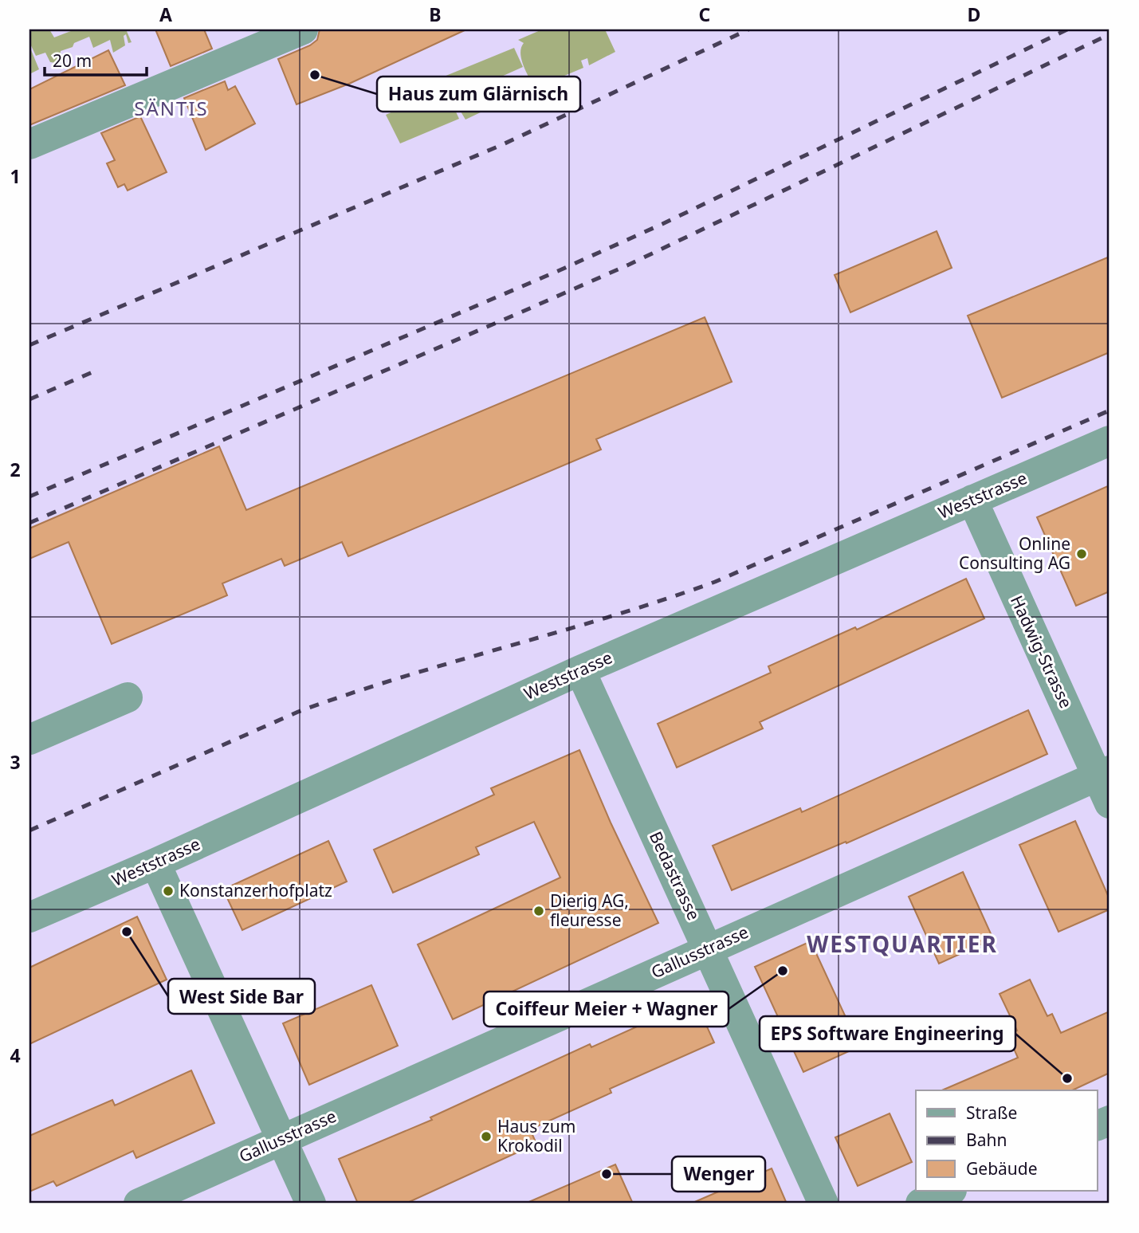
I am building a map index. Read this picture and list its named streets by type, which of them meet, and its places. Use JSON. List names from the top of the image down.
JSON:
{
  "streets": {
    "street": [
      "Weststrasse",
      "Hadwig-Strasse",
      "Bedastrasse",
      "Gallusstrasse"
    ]
  },
  "crossings": [
    ["Weststrasse", "Hadwig-Strasse"],
    ["Weststrasse", "Bedastrasse"],
    ["Hadwig-Strasse", "Gallusstrasse"],
    ["Bedastrasse", "Gallusstrasse"]
  ],
  "districts": ["SÄNTIS", "WESTQUARTIER"],
  "places": [
    "Haus zum Glärnisch",
    "Online Consulting AG",
    "Konstanzerhofplatz",
    "Dierig AG, fleuresse",
    "West Side Bar",
    "Coiffeur Meier + Wagner",
    "EPS Software Engineering",
    "Haus zum Krokodil",
    "Wenger"
  ],
  "legend": ["Straße", "Bahn", "Gebäude"],
  "scale_bar": "20 m",
  "grid": {
    "columns": [
      "A",
      "B",
      "C",
      "D"
    ],
    "rows": [
      "1",
      "2",
      "3",
      "4"
    ]
  }
}
